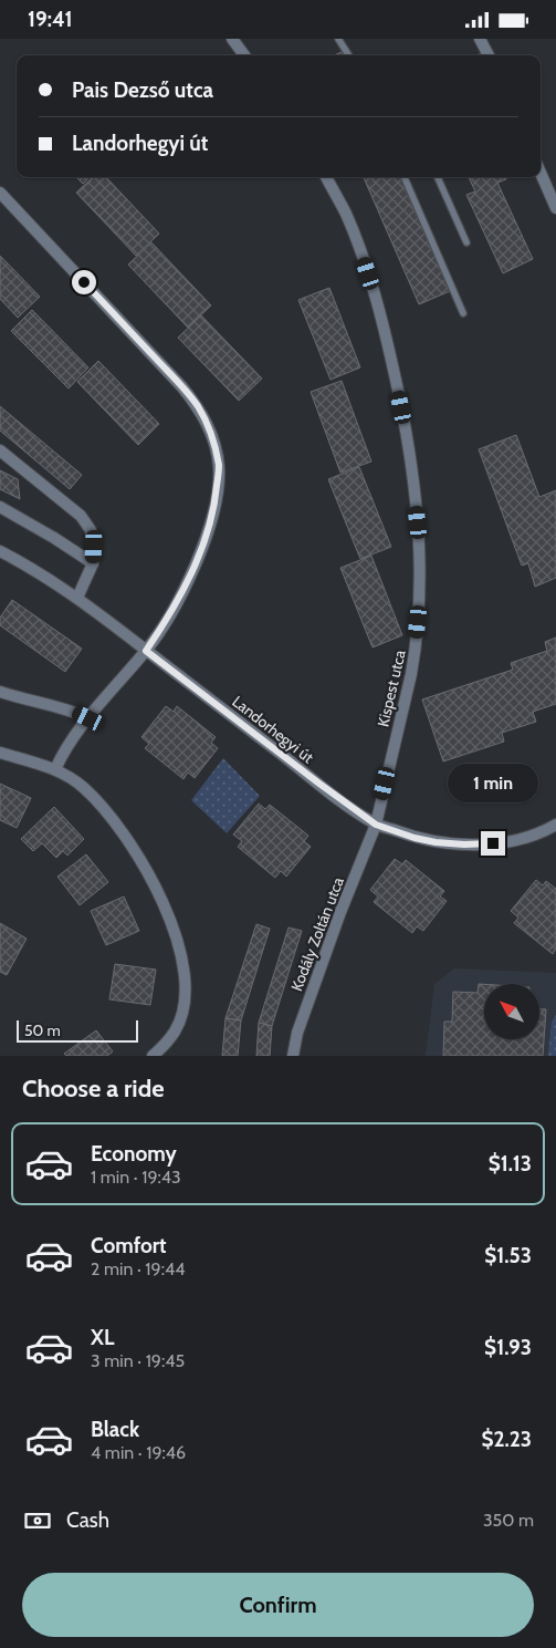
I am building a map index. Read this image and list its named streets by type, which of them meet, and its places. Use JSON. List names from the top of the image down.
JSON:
{
  "streets": {
    "street": ["Kispest utca", "Landorhegyi út", "Kodály Zoltán utca"]
  },
  "crossings": [
    ["Kispest utca", "Landorhegyi út"],
    ["Kispest utca", "Kodály Zoltán utca"],
    ["Landorhegyi út", "Kodály Zoltán utca"]
  ],
  "scale_bar": "50 m",
  "north": "top left",
  "page": {
    "status": "19:41",
    "banner": ["Pais Dezső utca", "Landorhegyi út"],
    "bubble": "1 min",
    "scale": "50 m",
    "heading": "Choose a ride",
    "list": [
      {
        "name": "Economy",
        "note": "1 min · 19:43",
        "value": "$1.13"
      },
      {
        "name": "Comfort",
        "note": "2 min · 19:44",
        "value": "$1.53"
      },
      {
        "name": "XL",
        "note": "3 min · 19:45",
        "value": "$1.93"
      },
      {
        "name": "Black",
        "note": "4 min · 19:46",
        "value": "$2.23"
      }
    ],
    "pay": ["Cash", "350 m"],
    "buttons": "Confirm"
  }
}
